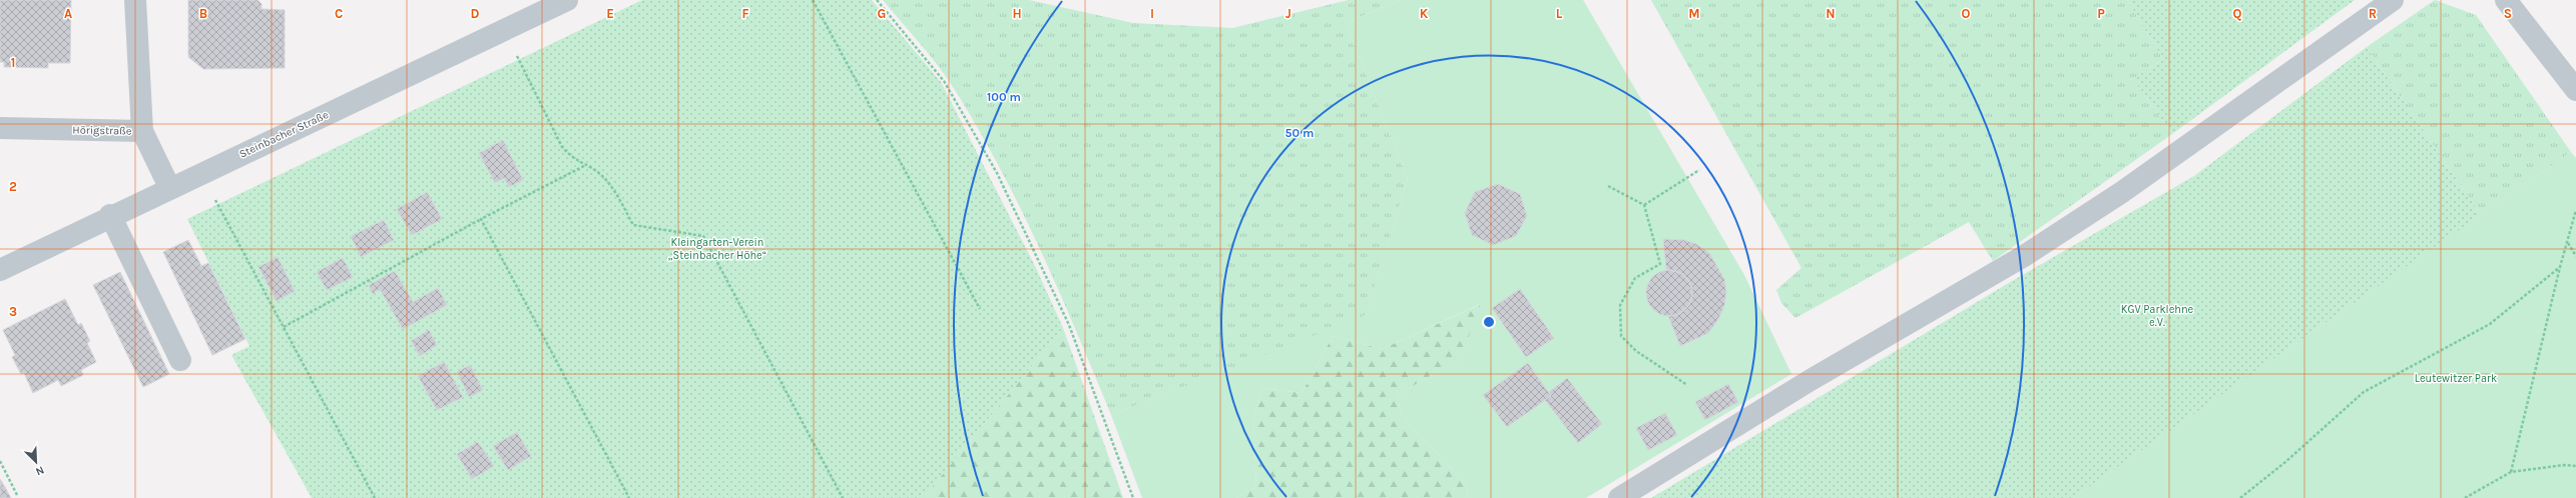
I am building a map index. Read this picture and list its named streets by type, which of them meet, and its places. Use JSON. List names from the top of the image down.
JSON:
{
  "streets": {
    "street": ["Hörigstraße", "Steinbacher Straße"]
  },
  "crossings": [
    ["Hörigstraße", "Steinbacher Straße"]
  ],
  "parks": ["Kleingarten-Verein „Steinbacher Höhe“", "KGV Parklehne e.V.", "Leutewitzer Park"],
  "north": "bottom right",
  "grid": {
    "columns": [
      "A",
      "B",
      "C",
      "D",
      "E",
      "F",
      "G",
      "H",
      "I",
      "J",
      "K",
      "L",
      "M",
      "N",
      "O",
      "P",
      "Q",
      "R",
      "S"
    ],
    "rows": ["1", "2", "3"]
  },
  "rings": ["100 m", "50 m"]
}
